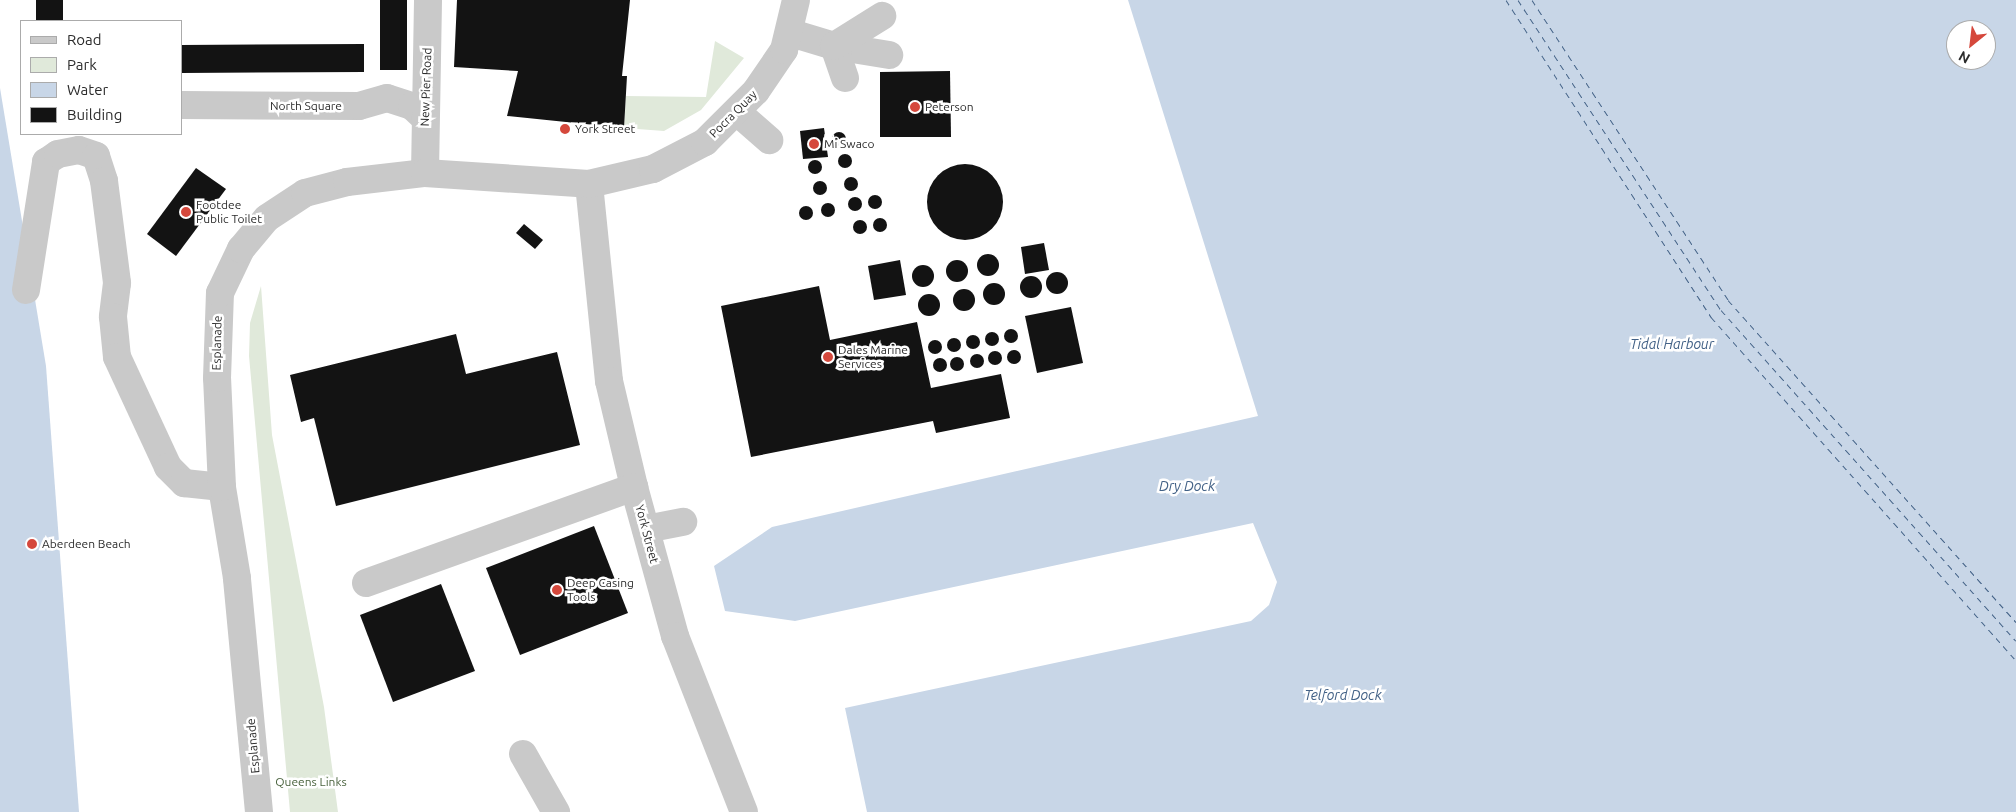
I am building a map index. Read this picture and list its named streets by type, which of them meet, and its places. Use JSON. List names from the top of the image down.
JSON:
{
  "streets": {
    "street": [
      "New Pier Road",
      "North Square",
      "Pocra Quay",
      "Esplanade",
      "York Street"
    ]
  },
  "crossings": [
    ["New Pier Road", "North Square"],
    ["New Pier Road", "Esplanade"],
    ["Pocra Quay", "Esplanade"],
    ["Pocra Quay", "York Street"],
    ["Esplanade", "York Street"]
  ],
  "water": ["Tidal Harbour", "Dry Dock", "Telford Dock"],
  "parks": ["Queens Links"],
  "places": [
    "Peterson",
    "York Street",
    "Mi Swaco",
    "Footdee Public Toilet",
    "Dales Marine Services",
    "Aberdeen Beach",
    "Deep Casing Tools"
  ],
  "legend": [
    "Road",
    "Park",
    "Water",
    "Building"
  ],
  "north": "bottom left"
}
